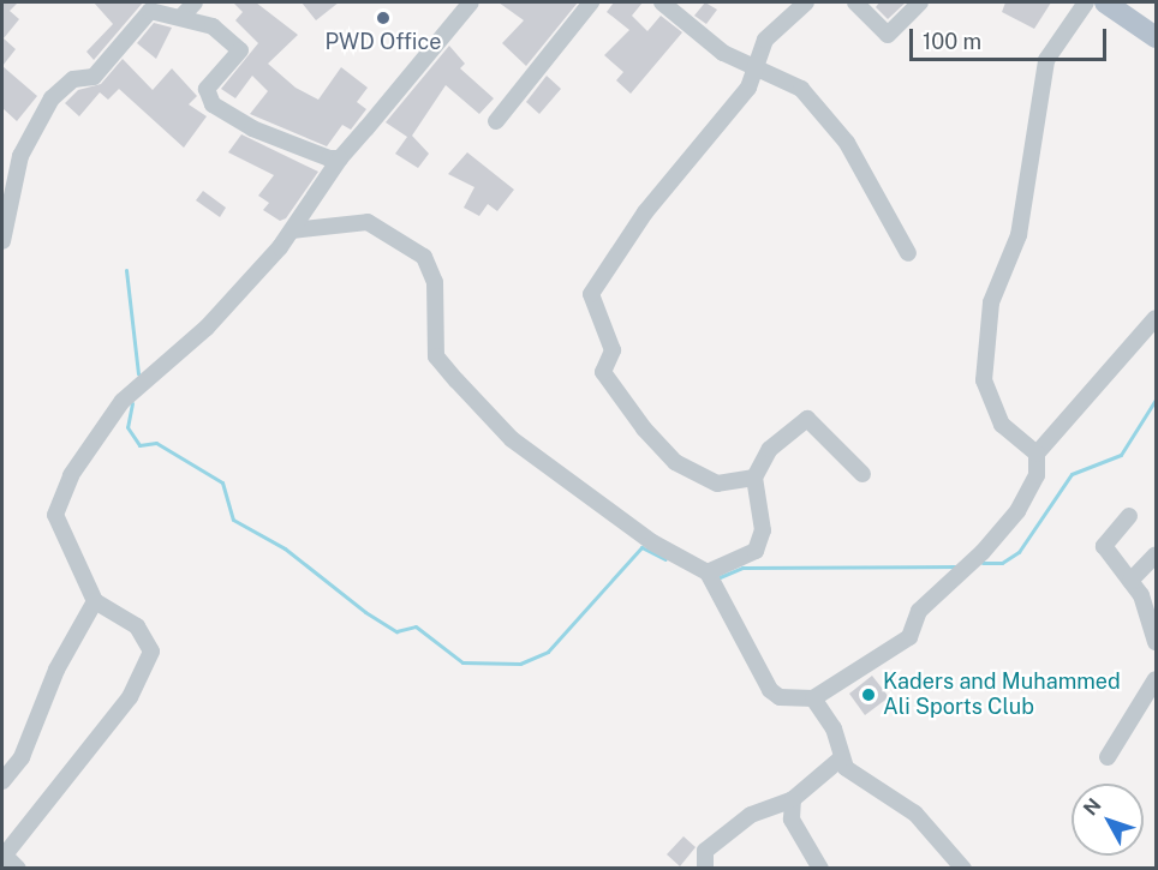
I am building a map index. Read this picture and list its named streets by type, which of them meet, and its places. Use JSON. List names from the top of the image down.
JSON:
{
  "places": ["PWD Office", "Kaders and Muhammed Ali Sports Club"],
  "scale_bar": "100 m",
  "north": "top left"
}
